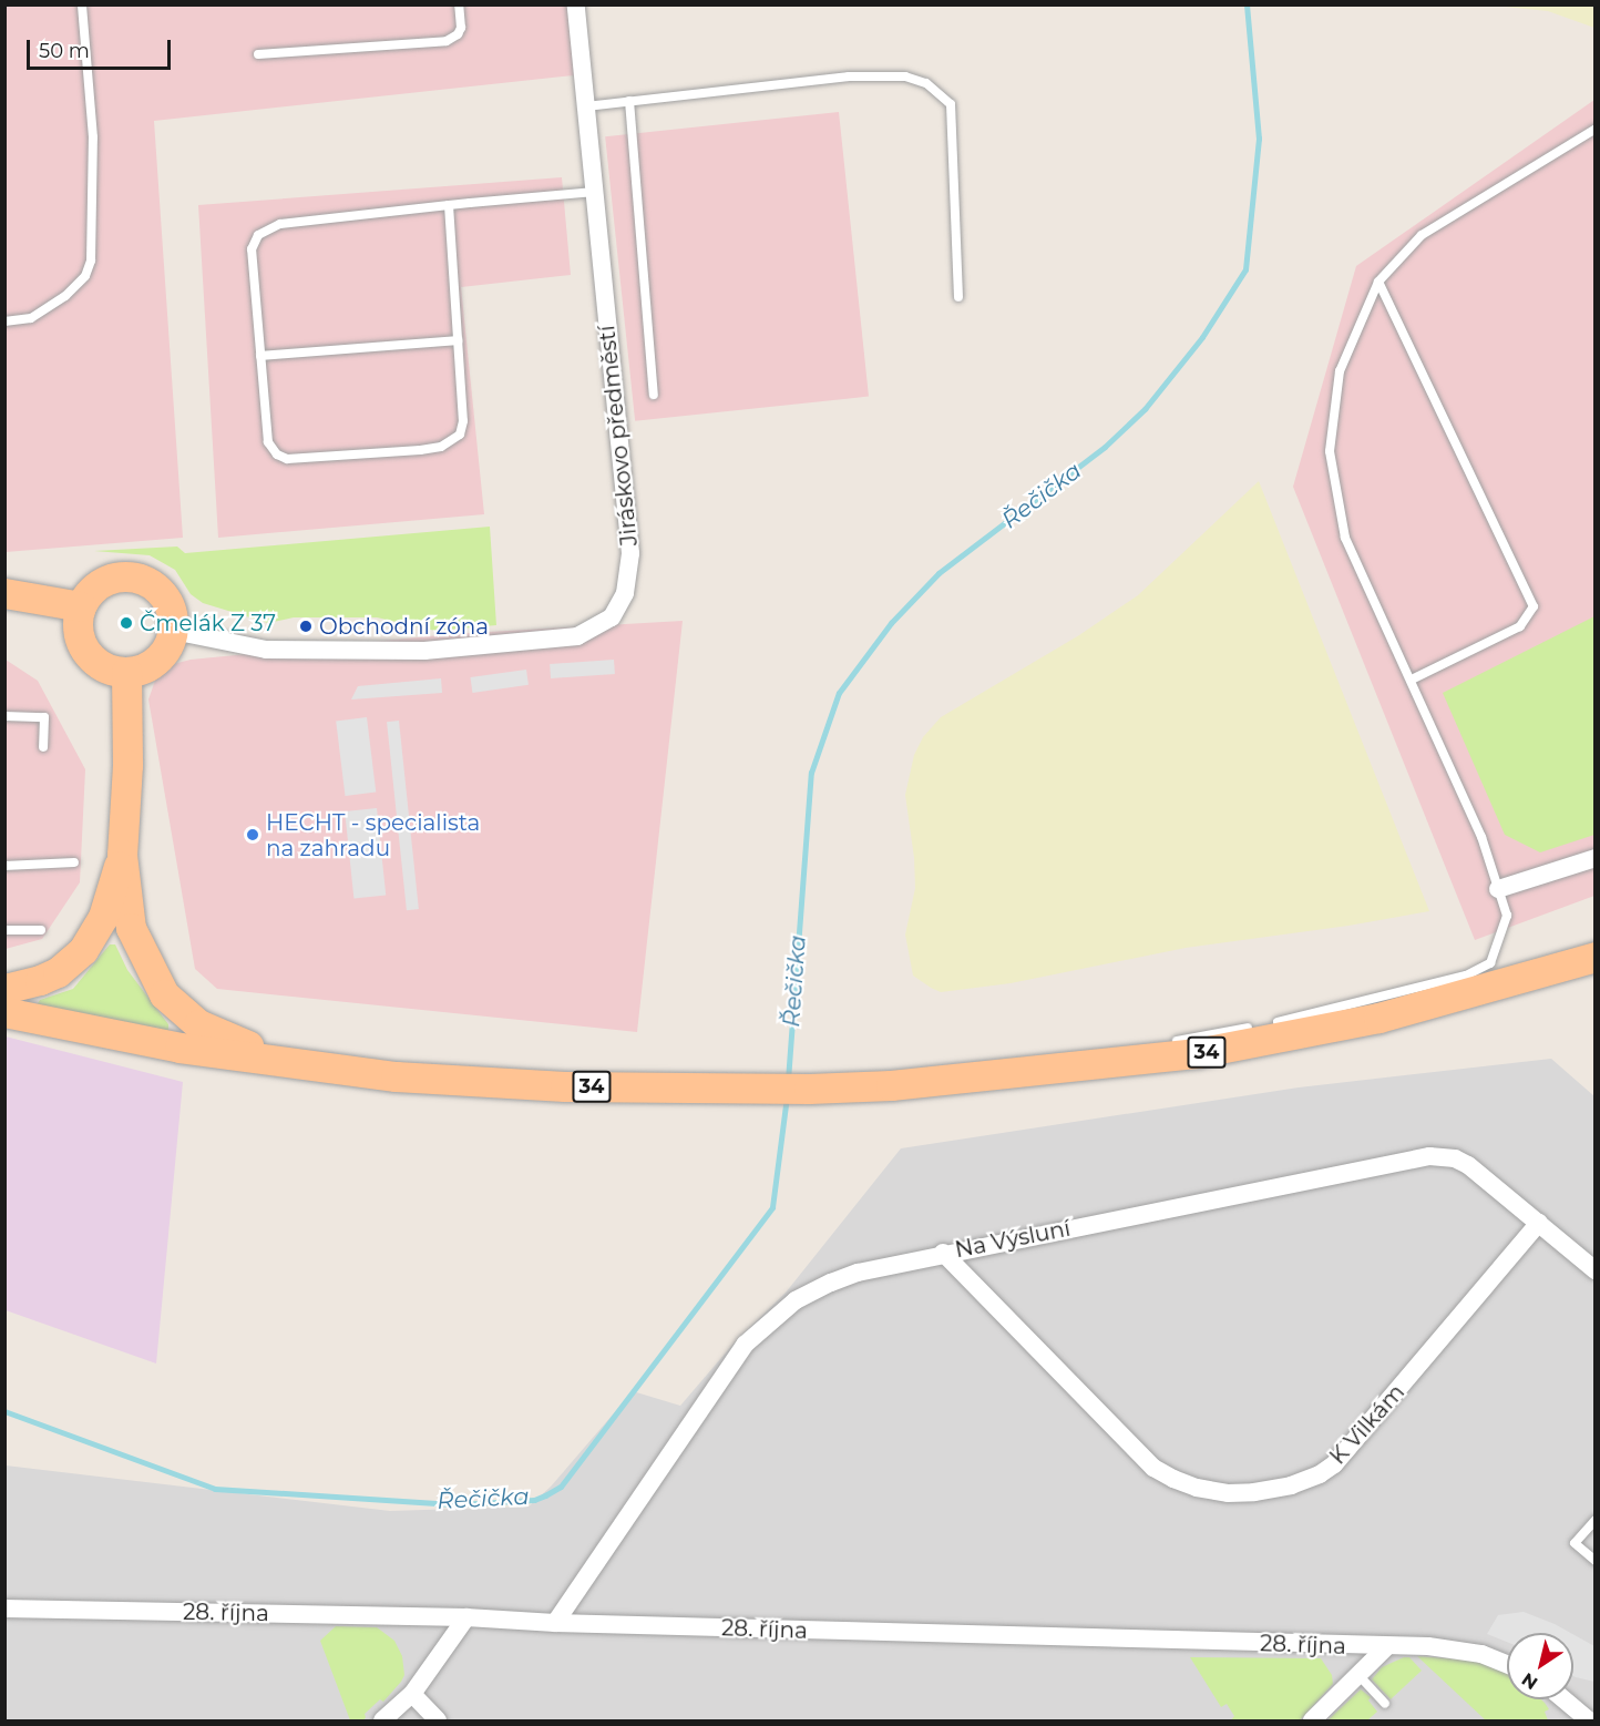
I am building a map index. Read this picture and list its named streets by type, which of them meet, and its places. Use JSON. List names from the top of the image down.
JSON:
{
  "streets": {
    "main road": ["34"],
    "street": [
      "Jiráskovo předměstí",
      "Na Výsluní",
      "K Vilkám",
      "28. října"
    ]
  },
  "crossings": [
    ["Na Výsluní", "K Vilkám"],
    ["Na Výsluní", "28. října"]
  ],
  "water": ["Řečička"],
  "places": ["Čmelák Z 37", "Obchodní zóna", "HECHT - specialista na zahradu"],
  "scale_bar": "50 m",
  "north": "bottom left"
}
